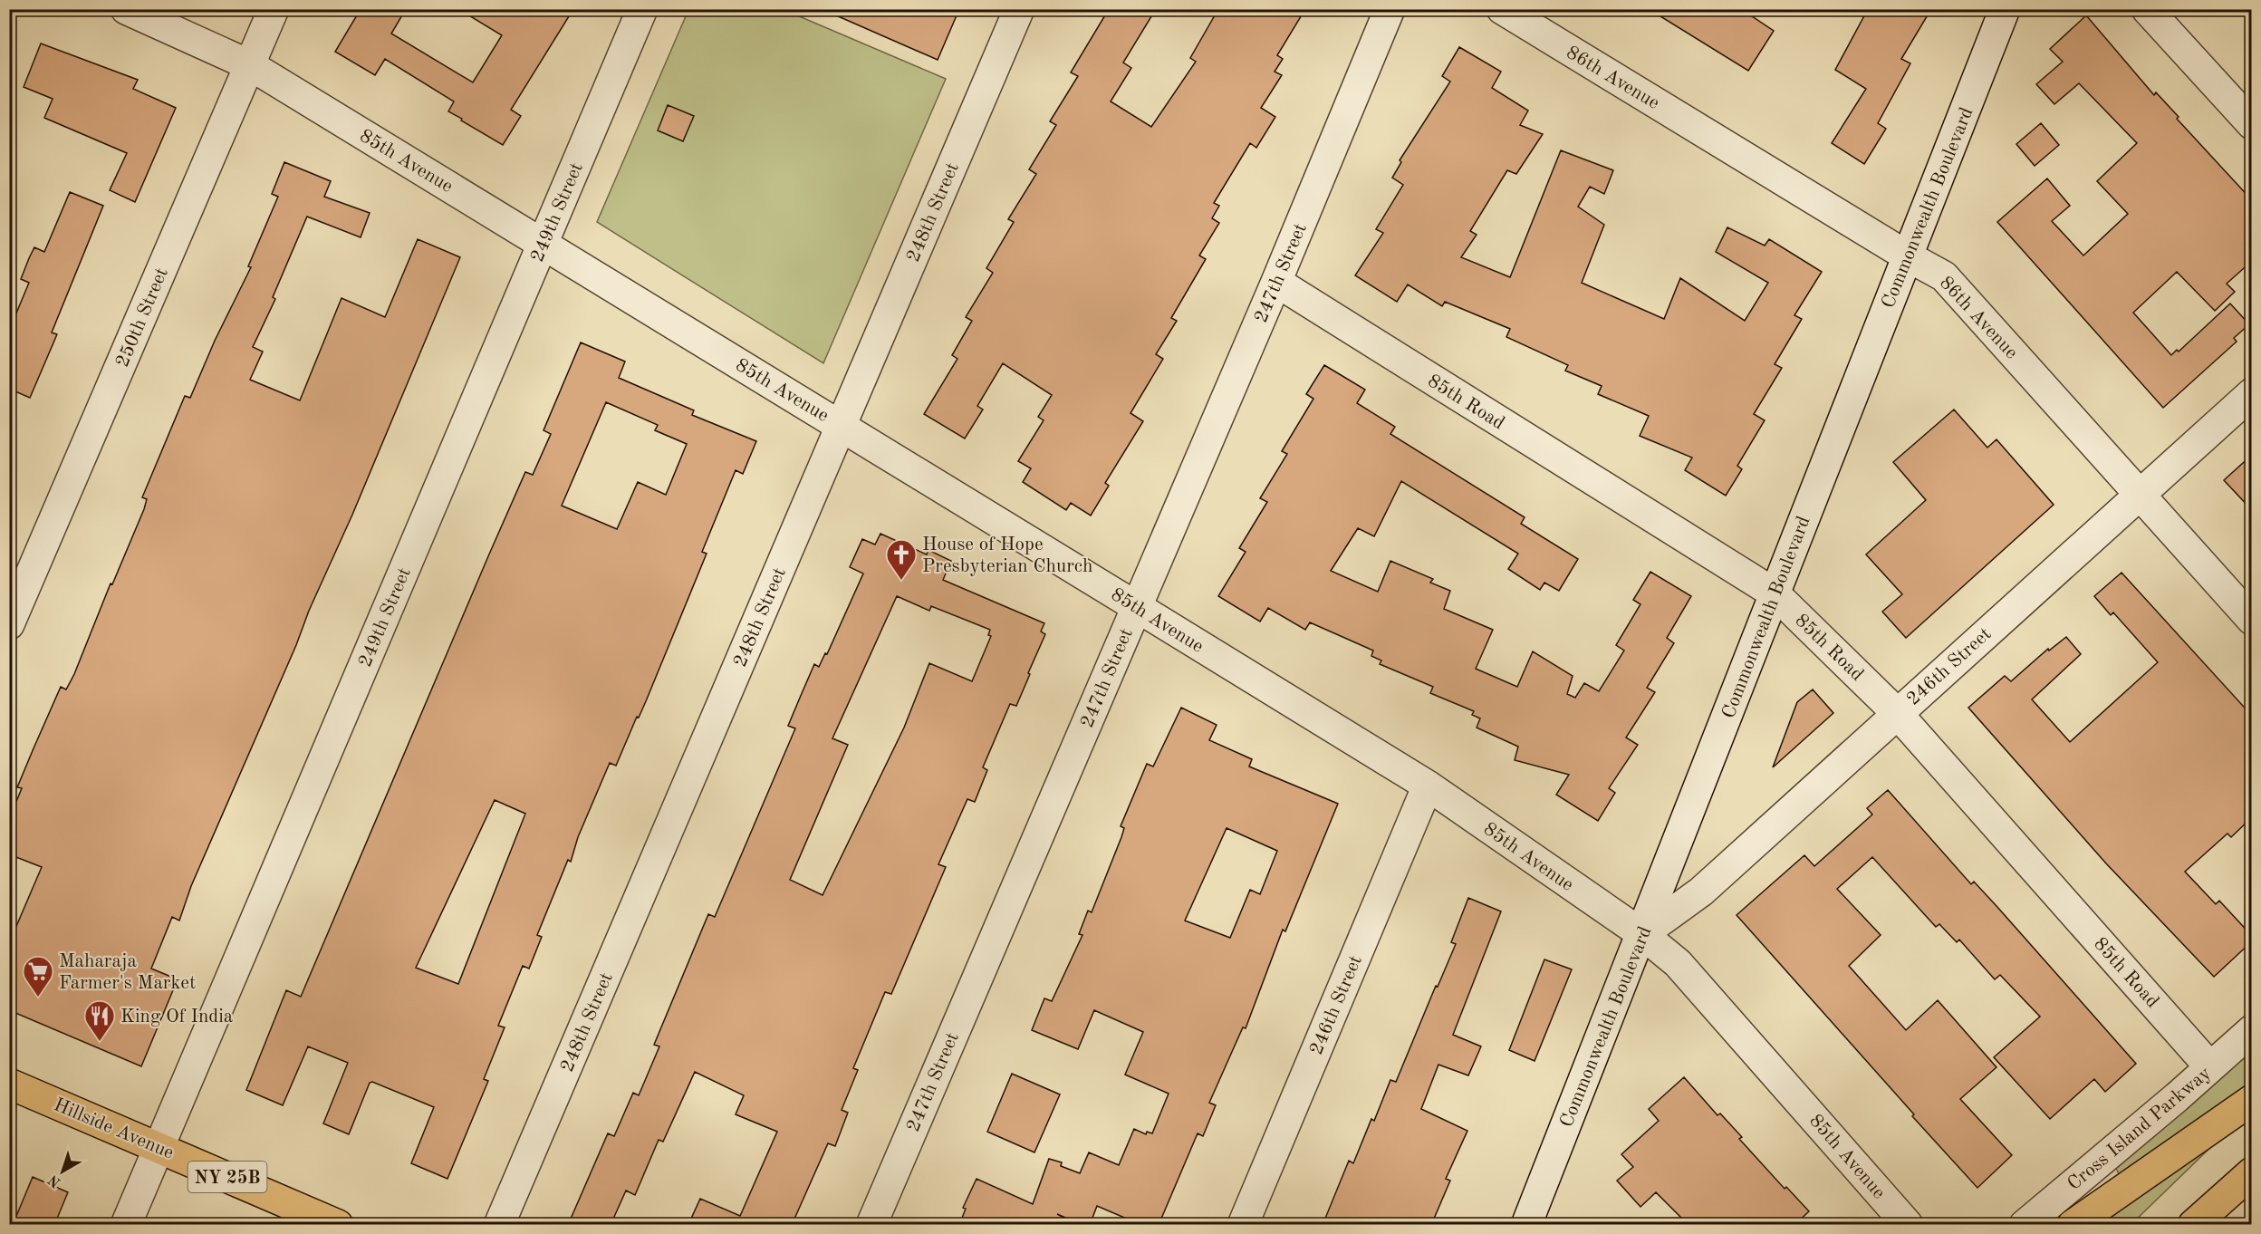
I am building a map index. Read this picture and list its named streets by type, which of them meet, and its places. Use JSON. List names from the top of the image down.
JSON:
{
  "streets": {
    "main road": ["Hillside Avenue", "NY 25B"],
    "street": [
      "86th Avenue",
      "85th Avenue",
      "Commonwealth Boulevard",
      "249th Street",
      "248th Street",
      "247th Street",
      "250th Street",
      "85th Road",
      "246th Street",
      "Cross Island Parkway"
    ]
  },
  "crossings": [
    ["86th Avenue", "Commonwealth Boulevard"],
    ["86th Avenue", "246th Street"],
    ["85th Avenue", "Commonwealth Boulevard"],
    ["85th Avenue", "249th Street"],
    ["85th Avenue", "248th Street"],
    ["85th Avenue", "247th Street"],
    ["85th Avenue", "250th Street"],
    ["85th Avenue", "246th Street"],
    ["Commonwealth Boulevard", "85th Road"],
    ["Commonwealth Boulevard", "246th Street"],
    ["249th Street", "Hillside Avenue"],
    ["247th Street", "85th Road"],
    ["85th Road", "246th Street"],
    ["85th Road", "Cross Island Parkway"]
  ],
  "places": {
    "church": ["House of Hope Presbyterian Church"],
    "supermarket": ["Maharaja Farmer's Market"],
    "restaurant": ["King Of India"]
  },
  "north": "bottom left"
}
